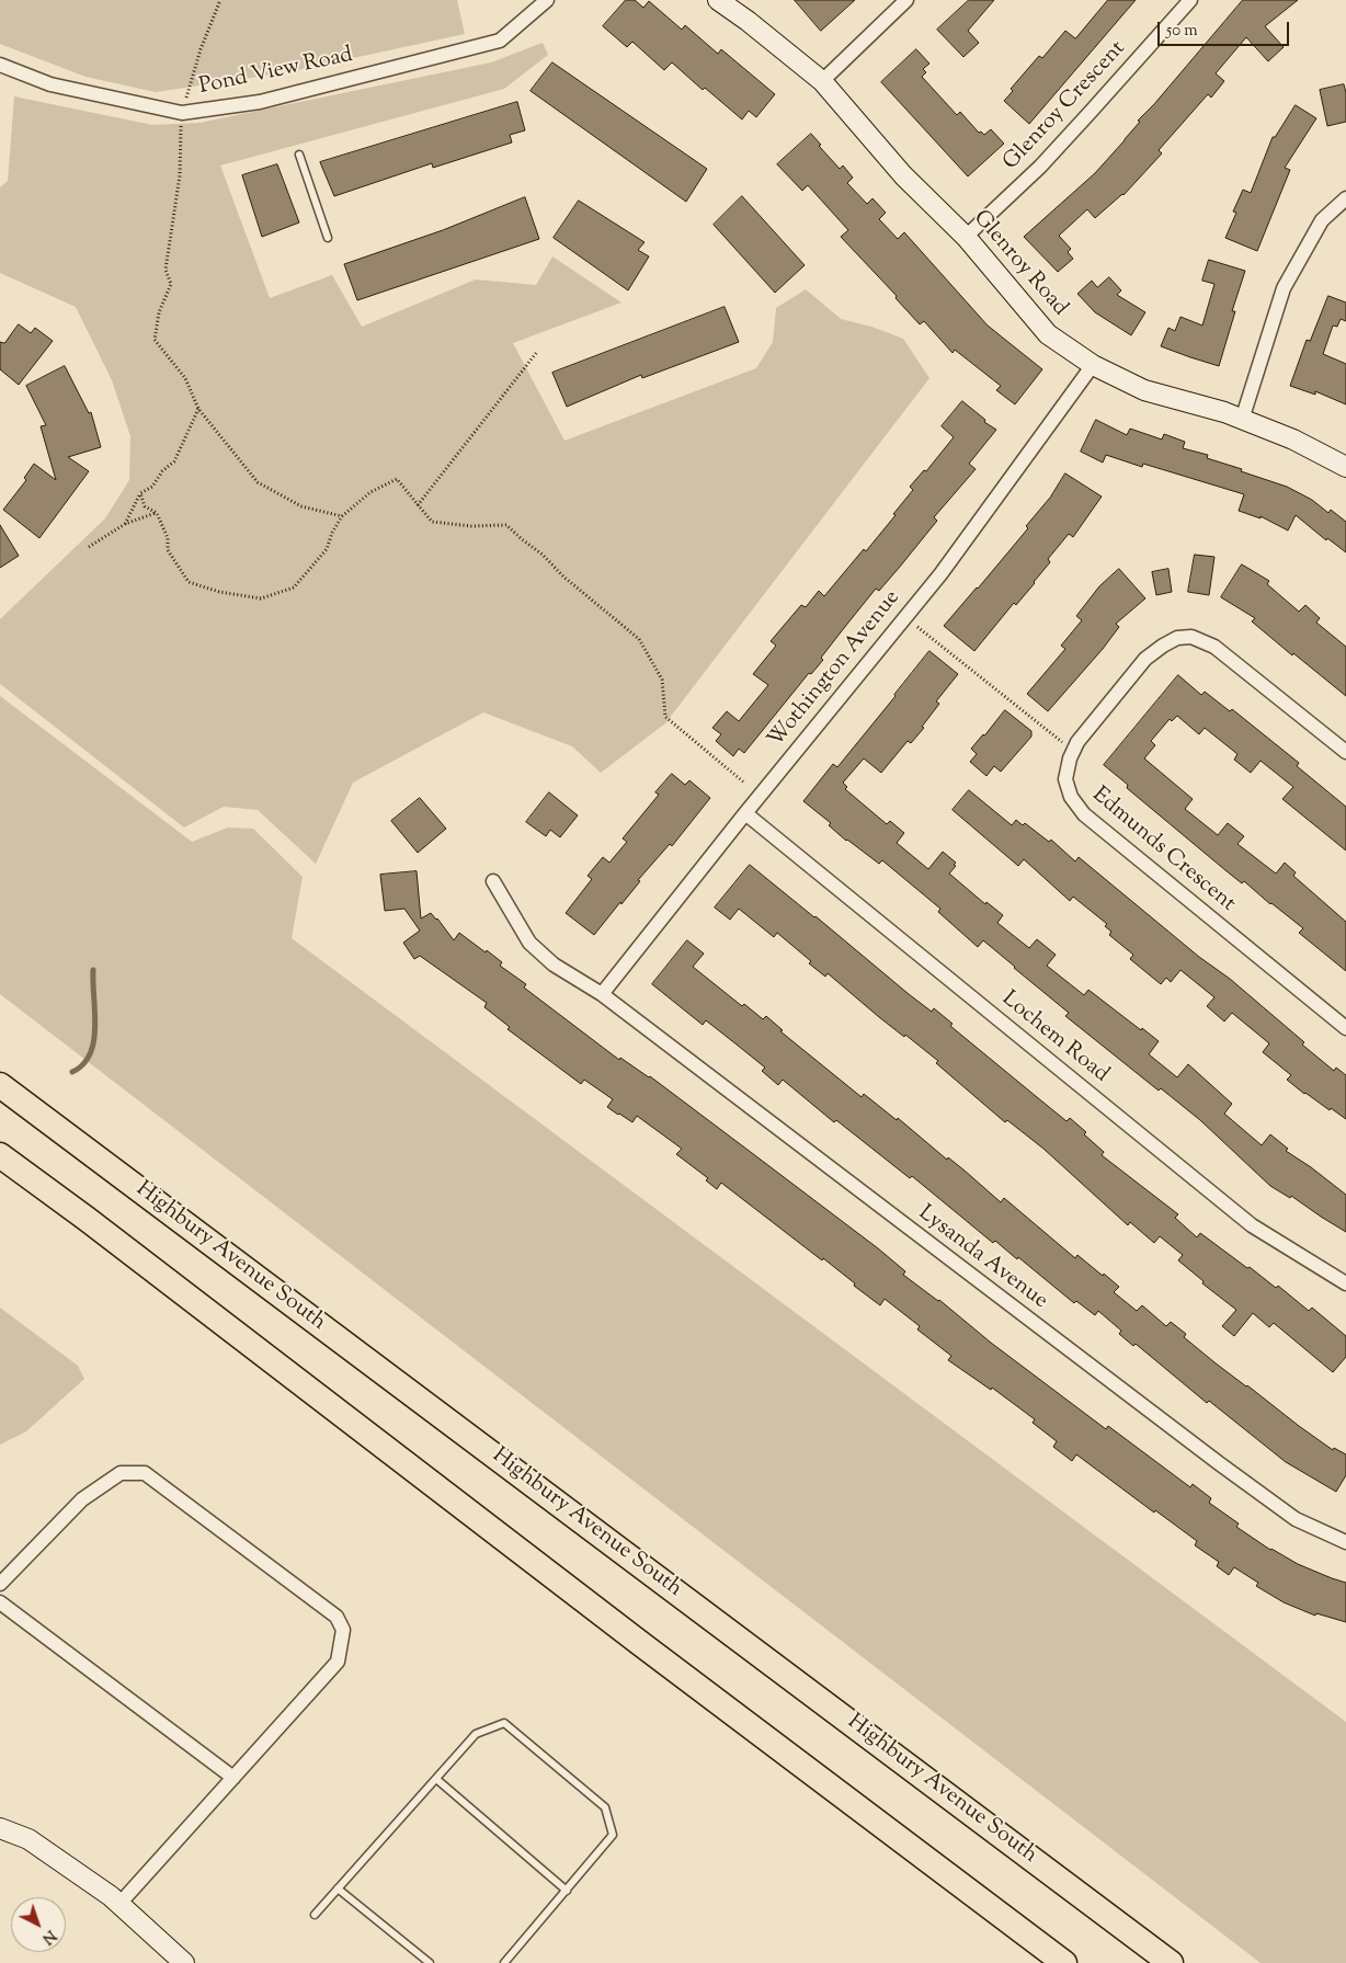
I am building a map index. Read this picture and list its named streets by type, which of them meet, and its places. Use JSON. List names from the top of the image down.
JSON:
{
  "streets": {
    "highway": ["Highbury Avenue South"],
    "street": [
      "Pond View Road",
      "Glenroy Crescent",
      "Glenroy Road",
      "Wothington Avenue",
      "Edmunds Crescent",
      "Lochem Road",
      "Lysanda Avenue"
    ]
  },
  "crossings": [
    ["Glenroy Crescent", "Glenroy Road"],
    ["Glenroy Road", "Wothington Avenue"],
    ["Wothington Avenue", "Lochem Road"],
    ["Wothington Avenue", "Lysanda Avenue"]
  ],
  "scale_bar": "50 m",
  "north": "bottom right"
}
